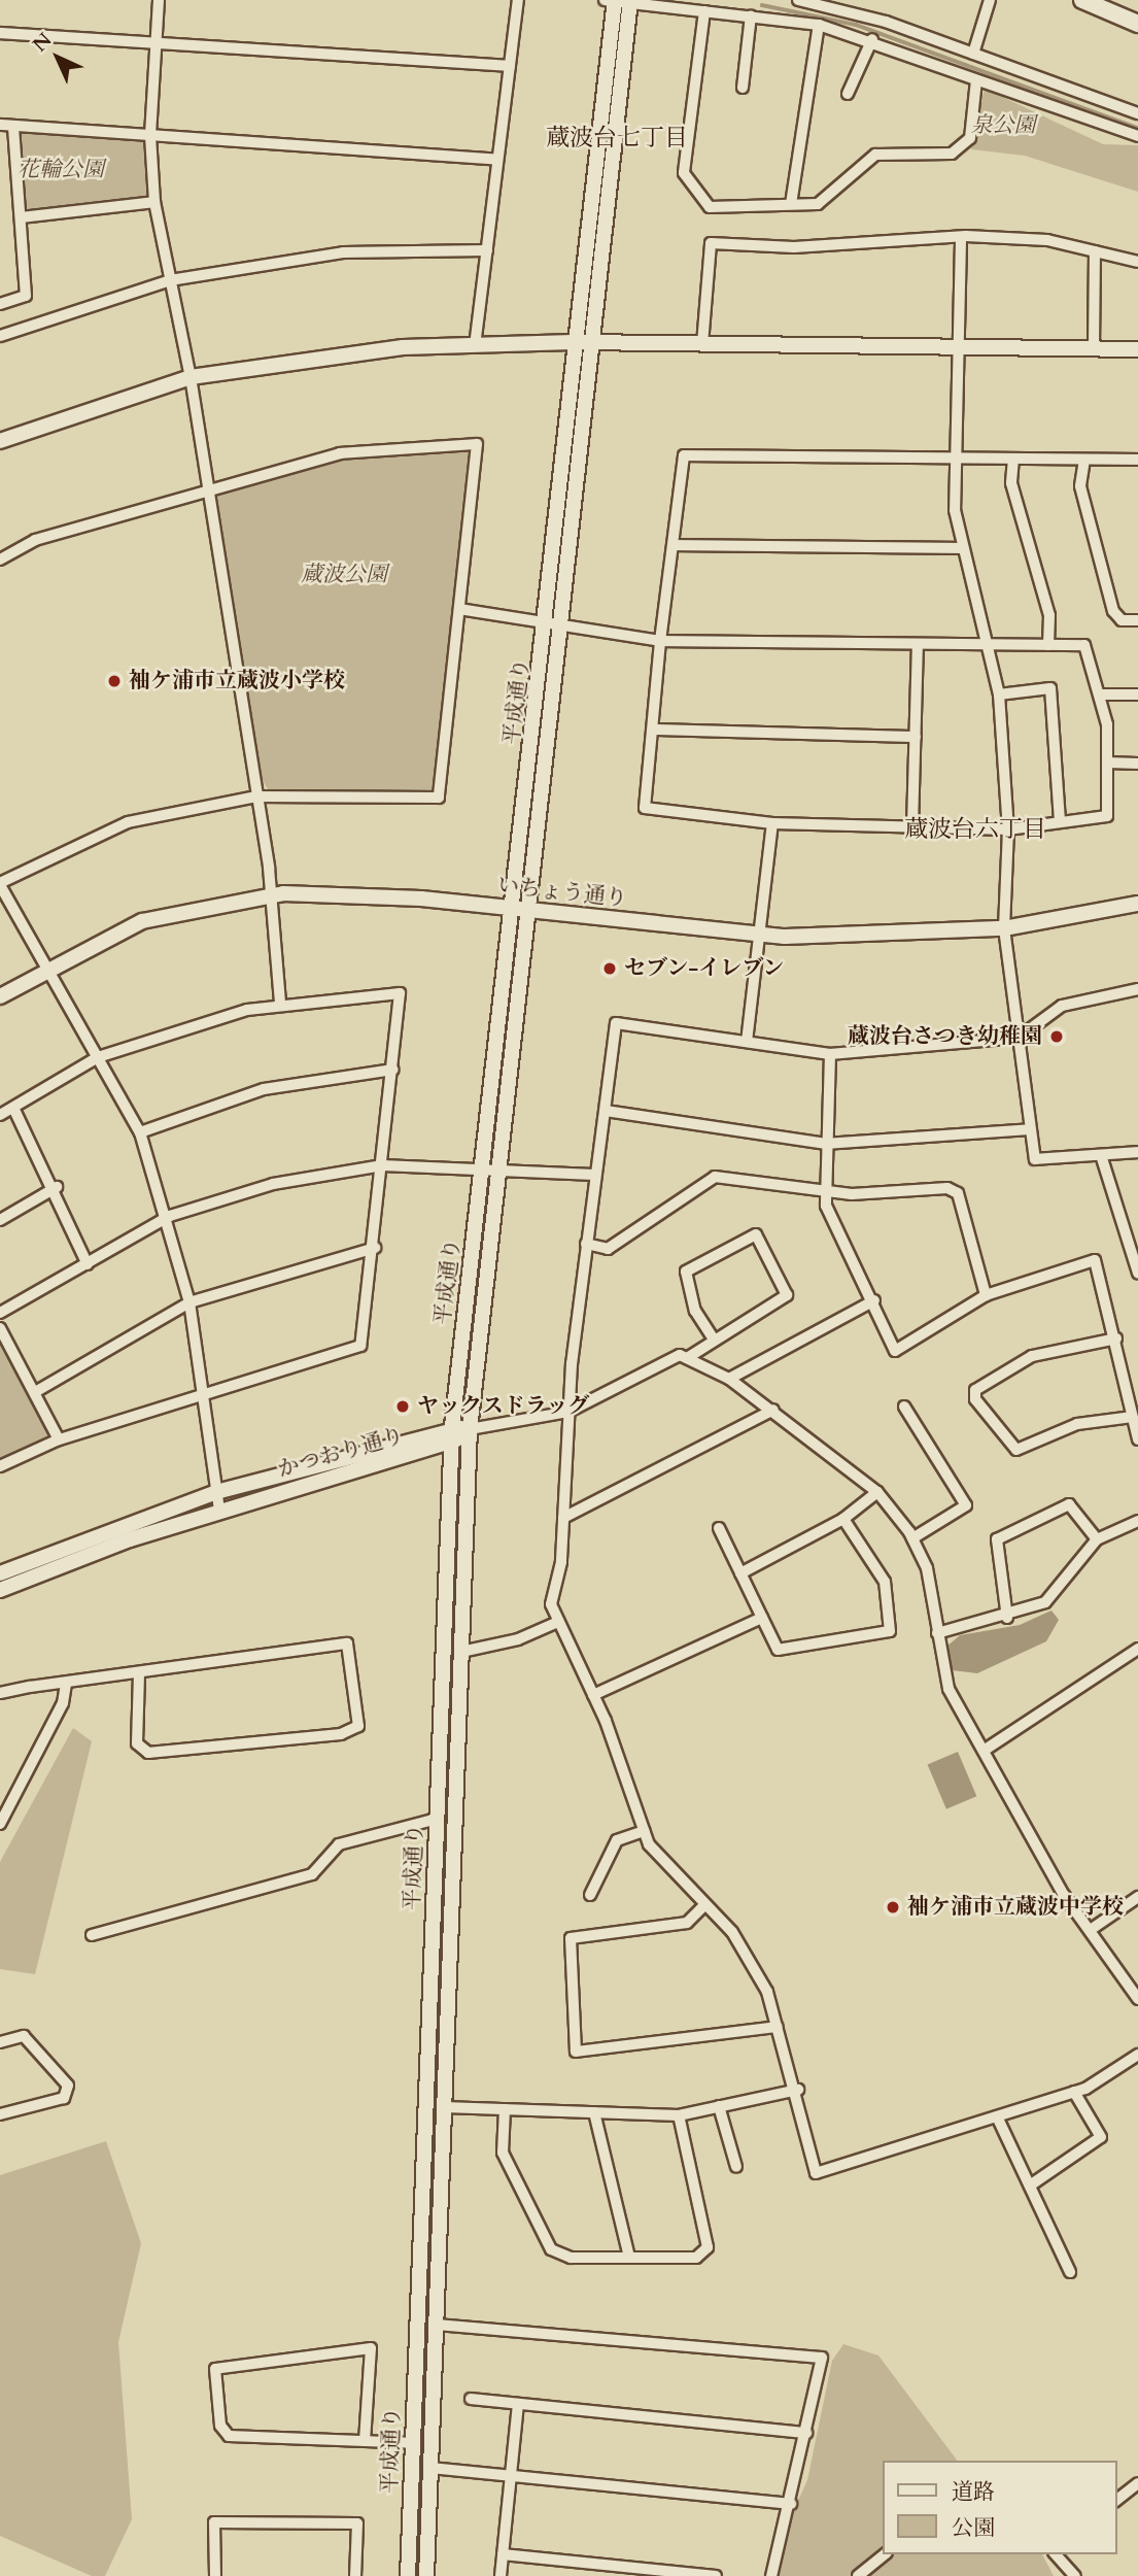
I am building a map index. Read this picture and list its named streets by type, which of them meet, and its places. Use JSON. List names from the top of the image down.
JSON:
{
  "streets": {
    "street": ["平成通り", "いちょう通り", "かつおり通り"]
  },
  "crossings": [
    ["平成通り", "いちょう通り"],
    ["平成通り", "かつおり通り"]
  ],
  "districts": ["蔵波台七丁目", "蔵波台六丁目"],
  "parks": ["泉公園", "花輪公園", "蔵波公園"],
  "places": [
    "袖ケ浦市立蔵波小学校",
    "セブン-イレブン",
    "蔵波台さつき幼稚園",
    "ヤックスドラッグ",
    "袖ケ浦市立蔵波中学校"
  ],
  "legend": ["道路", "公園"],
  "north": "top left"
}
